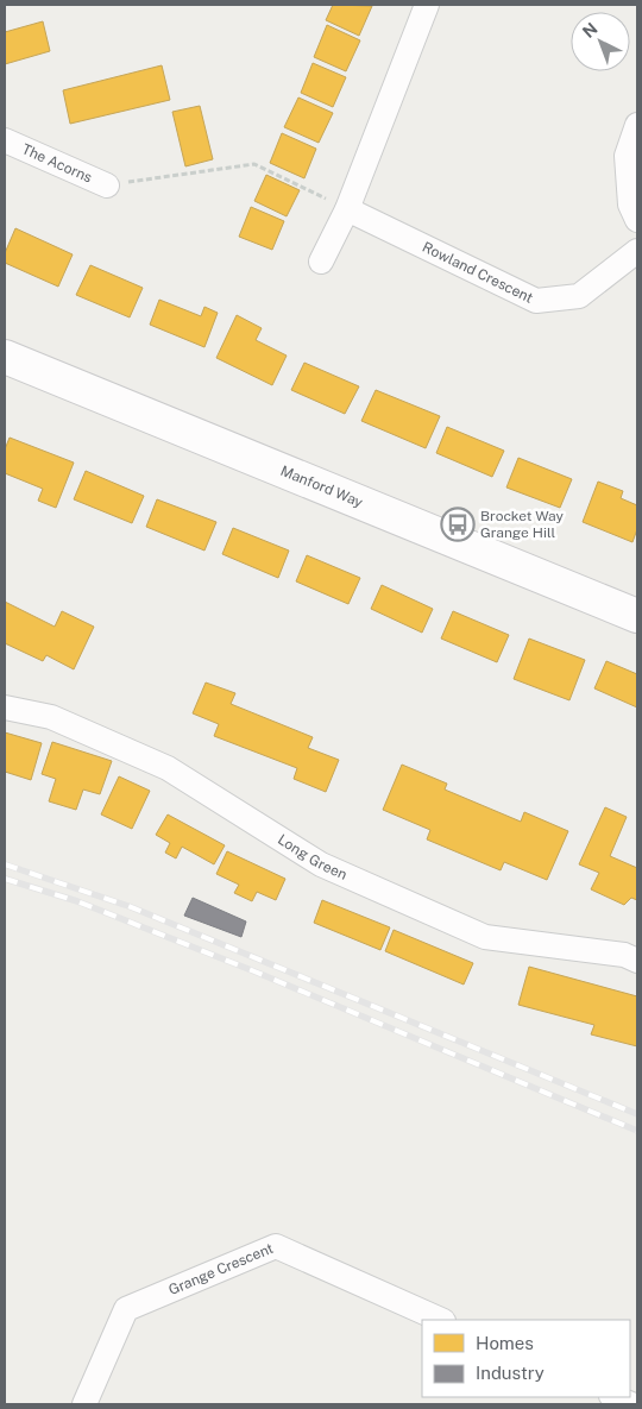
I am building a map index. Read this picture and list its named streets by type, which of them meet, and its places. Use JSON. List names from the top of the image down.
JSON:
{
  "streets": {
    "street": [
      "The Acorns",
      "Rowland Crescent",
      "Manford Way",
      "Long Green",
      "Grange Crescent"
    ]
  },
  "places": {
    "bus stop": ["Brocket Way Grange Hill"]
  },
  "legend": ["Homes", "Industry"],
  "north": "top left"
}
